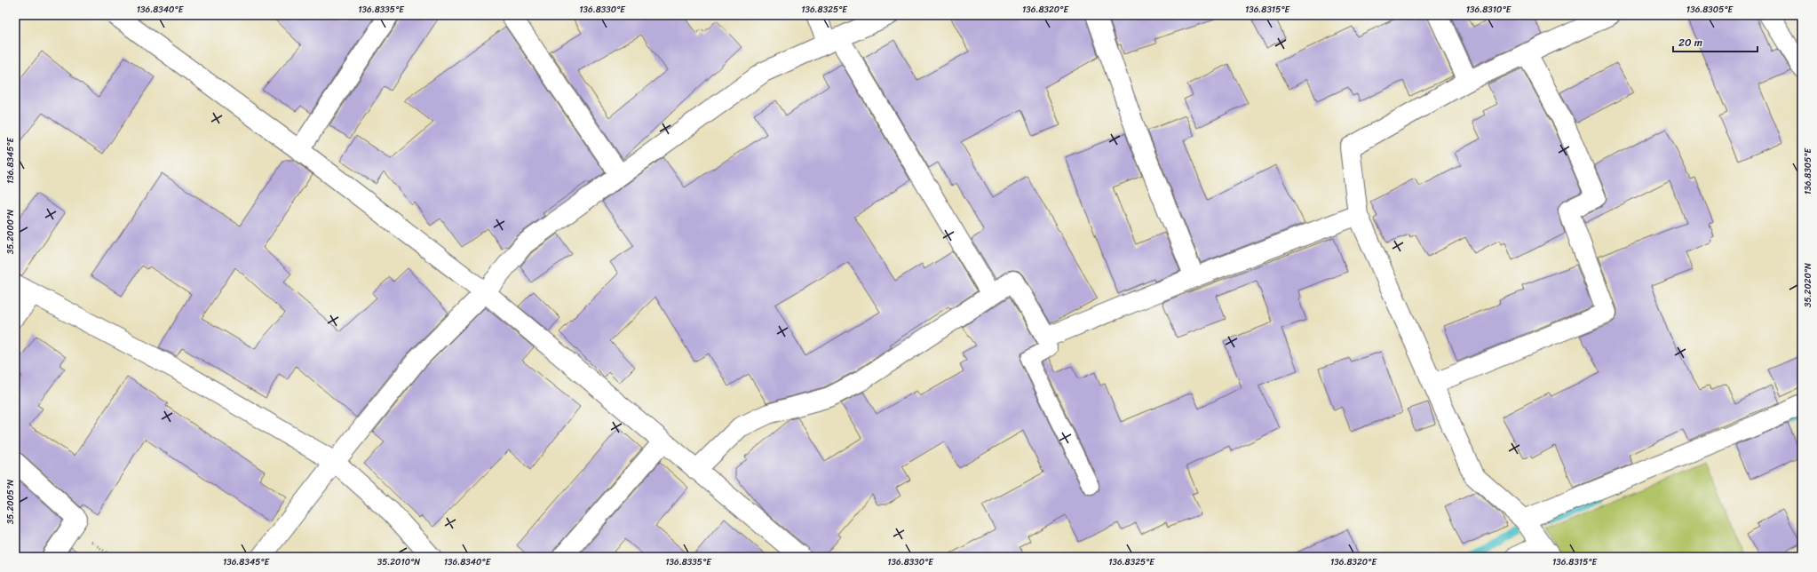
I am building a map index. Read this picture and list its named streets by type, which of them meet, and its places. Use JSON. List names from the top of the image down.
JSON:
{
  "scale_bar": "20 m",
  "coordinates": [
    "136.8340°E",
    "136.8335°E",
    "136.8330°E",
    "136.8325°E",
    "136.8320°E",
    "136.8315°E",
    "136.8310°E",
    "136.8305°E",
    "136.8345°E",
    "35.2000°N",
    "35.2020°N",
    "35.2005°N",
    "35.2010°N"
  ]
}
